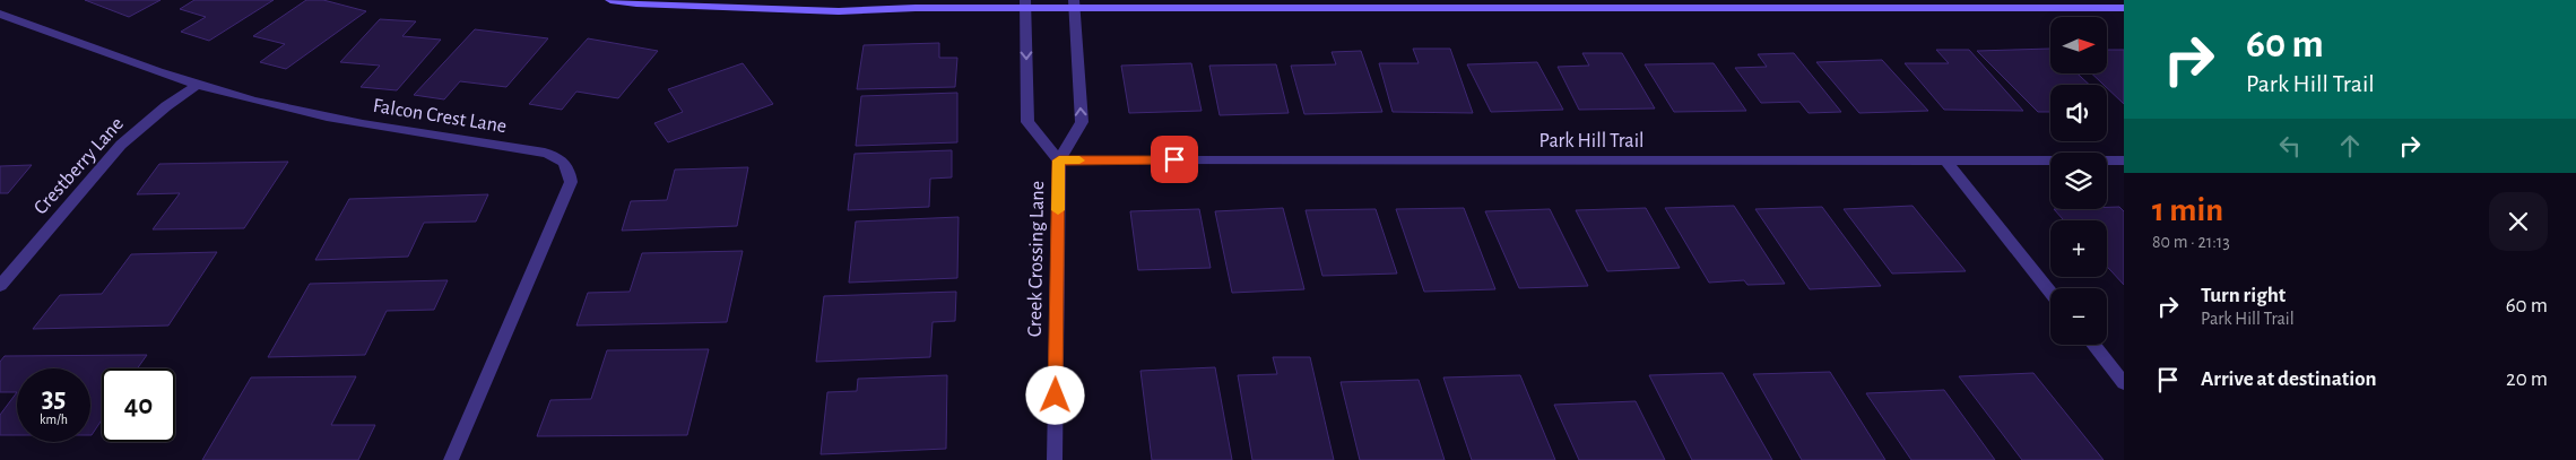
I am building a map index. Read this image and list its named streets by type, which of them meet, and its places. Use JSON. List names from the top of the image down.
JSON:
{
  "streets": {
    "street": [
      "Falcon Crest Lane",
      "Park Hill Trail",
      "Crestberry Lane",
      "Creek Crossing Lane"
    ]
  },
  "crossings": [
    ["Falcon Crest Lane", "Crestberry Lane"],
    ["Park Hill Trail", "Creek Crossing Lane"]
  ],
  "north": "right",
  "page": {
    "turn": ["60 m", "Park Hill Trail"],
    "map_buttons": ["+", "−"],
    "heading": ["1 min", "80 m · 21:13"],
    "list": [
      {
        "name": "Turn right",
        "note": "Park Hill Trail",
        "value": "60 m"
      },
      {
        "name": "Arrive at destination",
        "value": "20 m"
      }
    ],
    "speed": "35 km/h",
    "limit": "40"
  }
}
